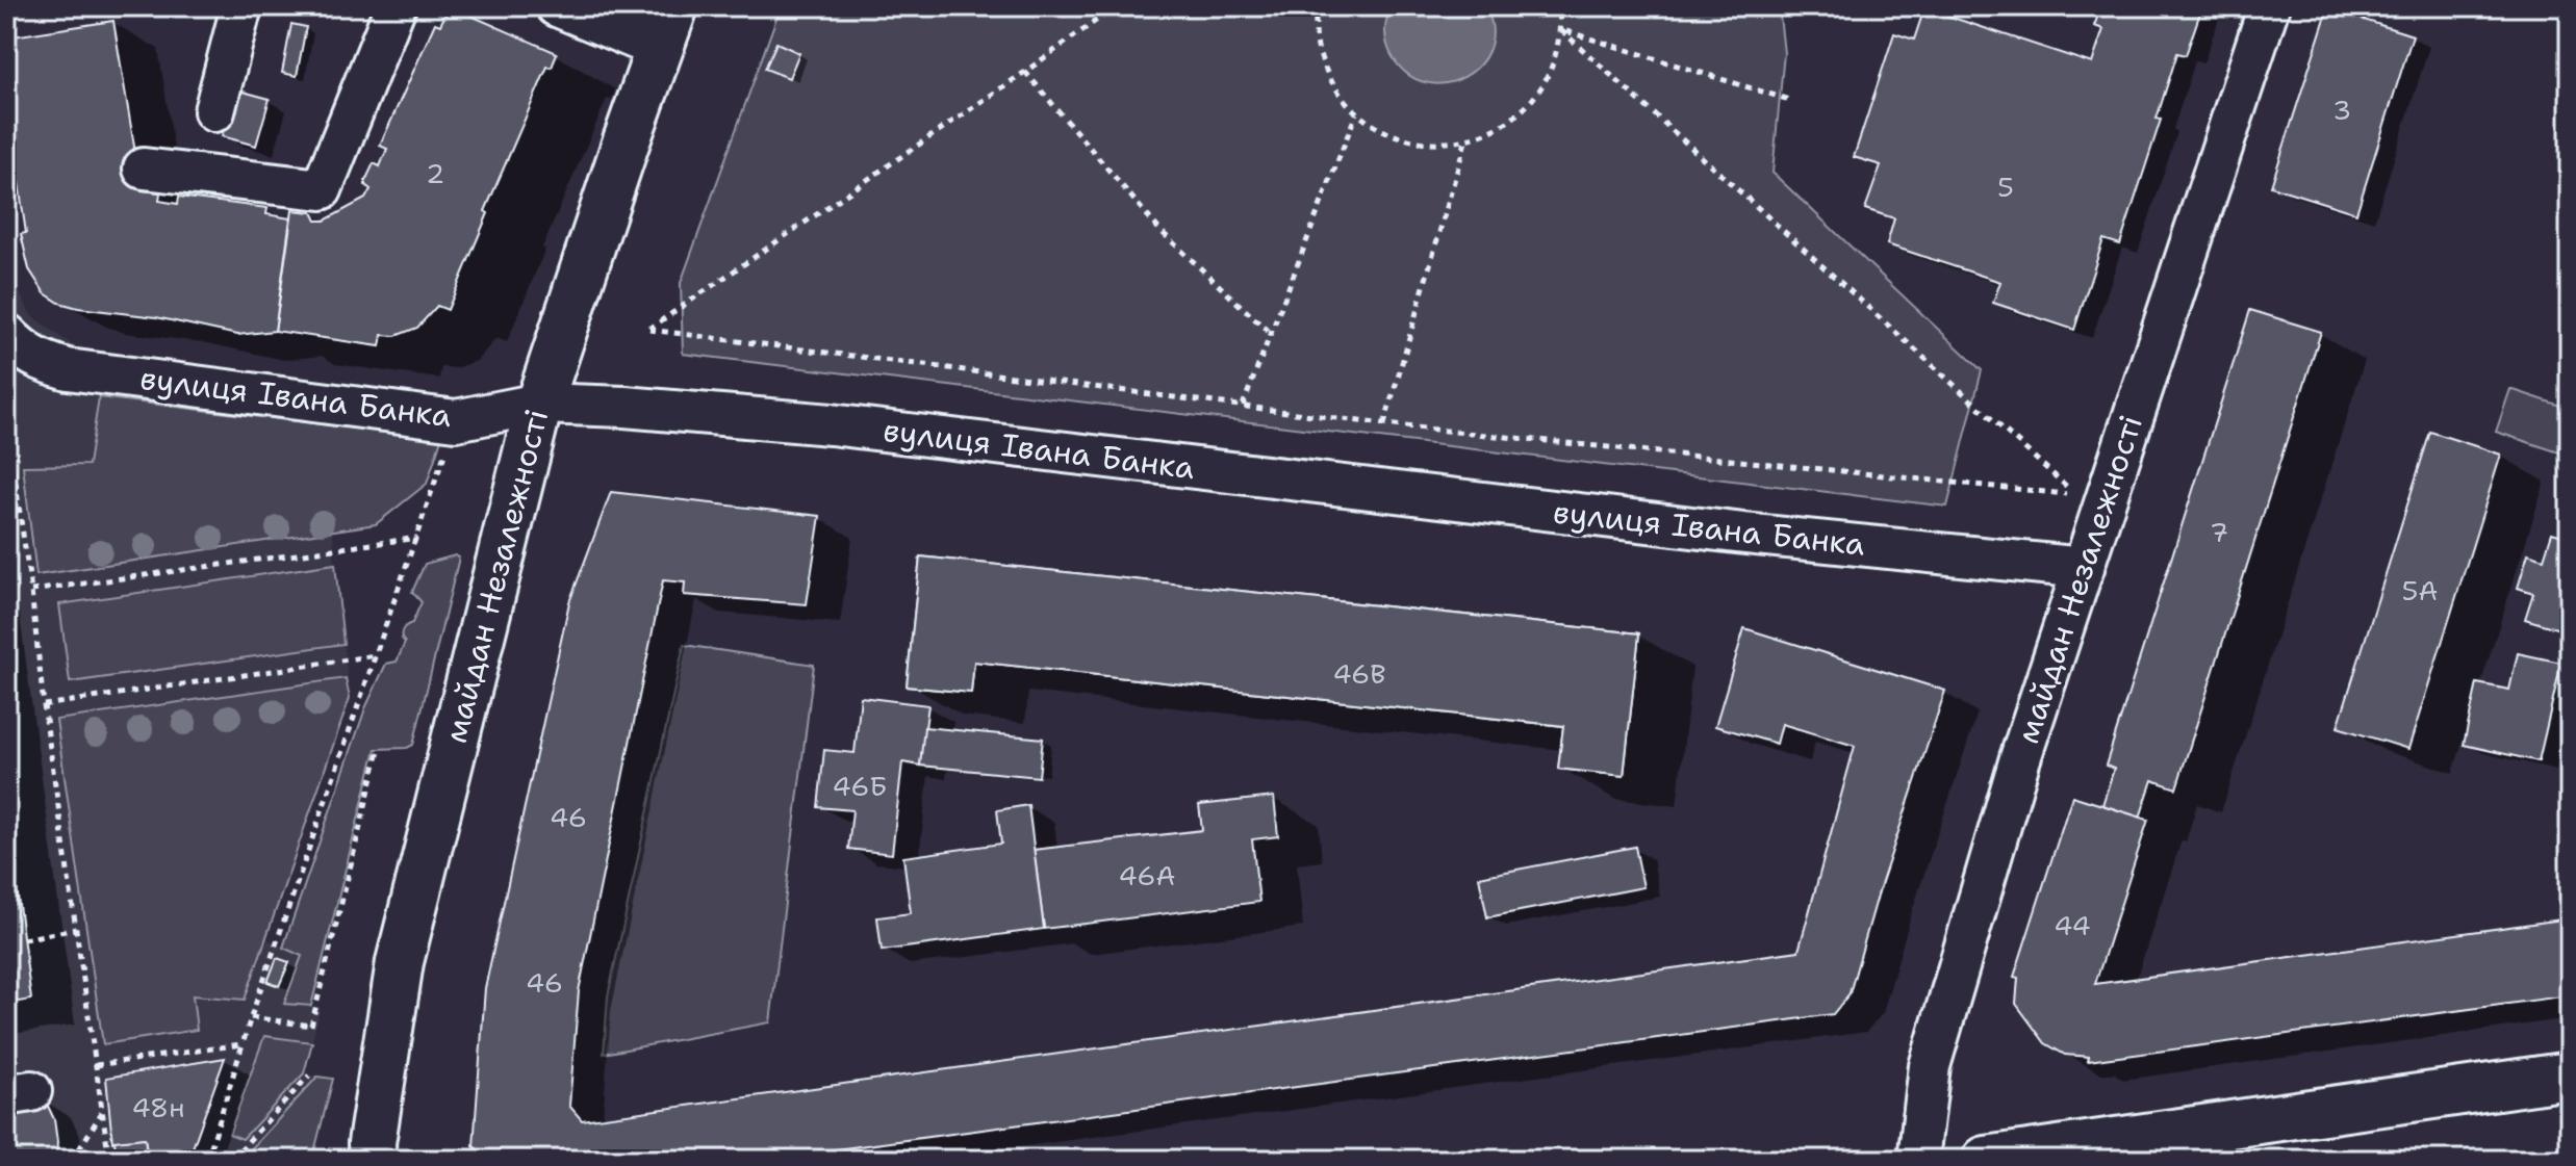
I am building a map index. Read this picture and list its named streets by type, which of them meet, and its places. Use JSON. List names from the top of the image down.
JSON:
{
  "streets": {
    "main road": ["майдан Незалежності"],
    "street": ["вулиця Івана Банка"]
  },
  "crossings": [
    ["вулиця Івана Банка", "майдан Незалежності"]
  ],
  "house_numbers": [
    "3",
    "2",
    "5",
    "7",
    "5А",
    "46В",
    "46Б",
    "46",
    "46А",
    "44",
    "46",
    "48н"
  ]
}
